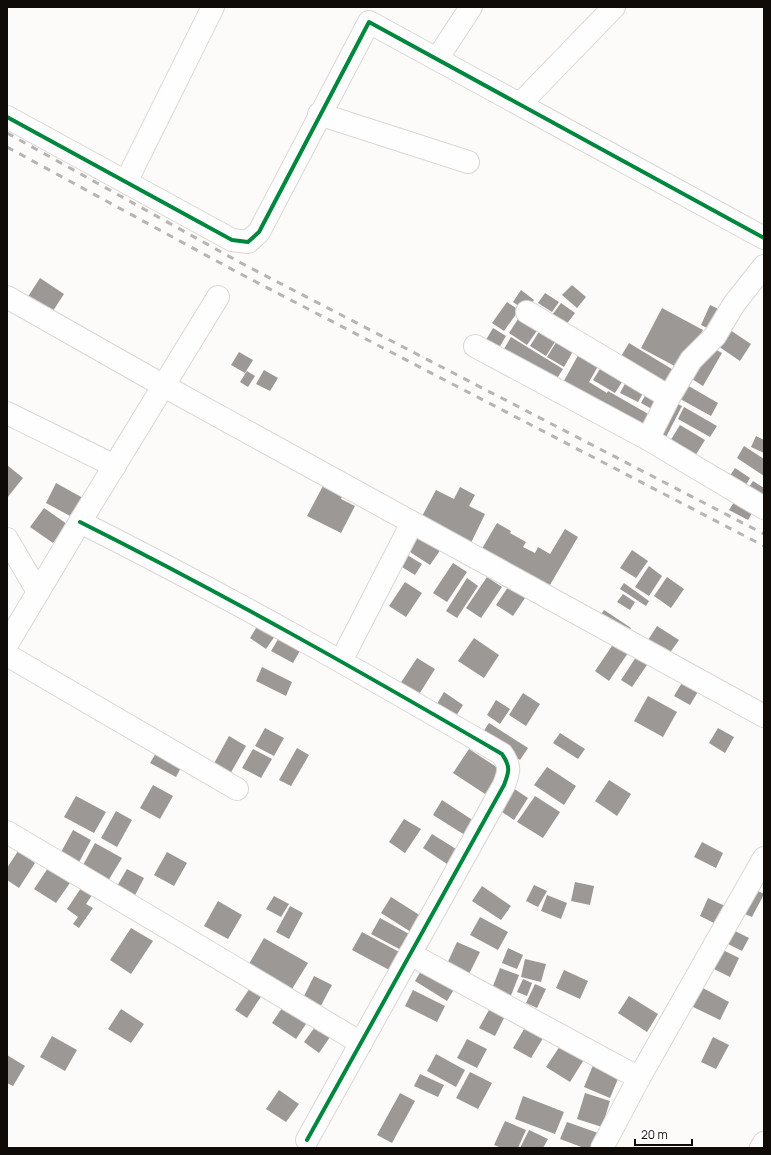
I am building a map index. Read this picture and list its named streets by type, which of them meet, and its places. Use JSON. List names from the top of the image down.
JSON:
{
  "scale_bar": "20 m"
}
